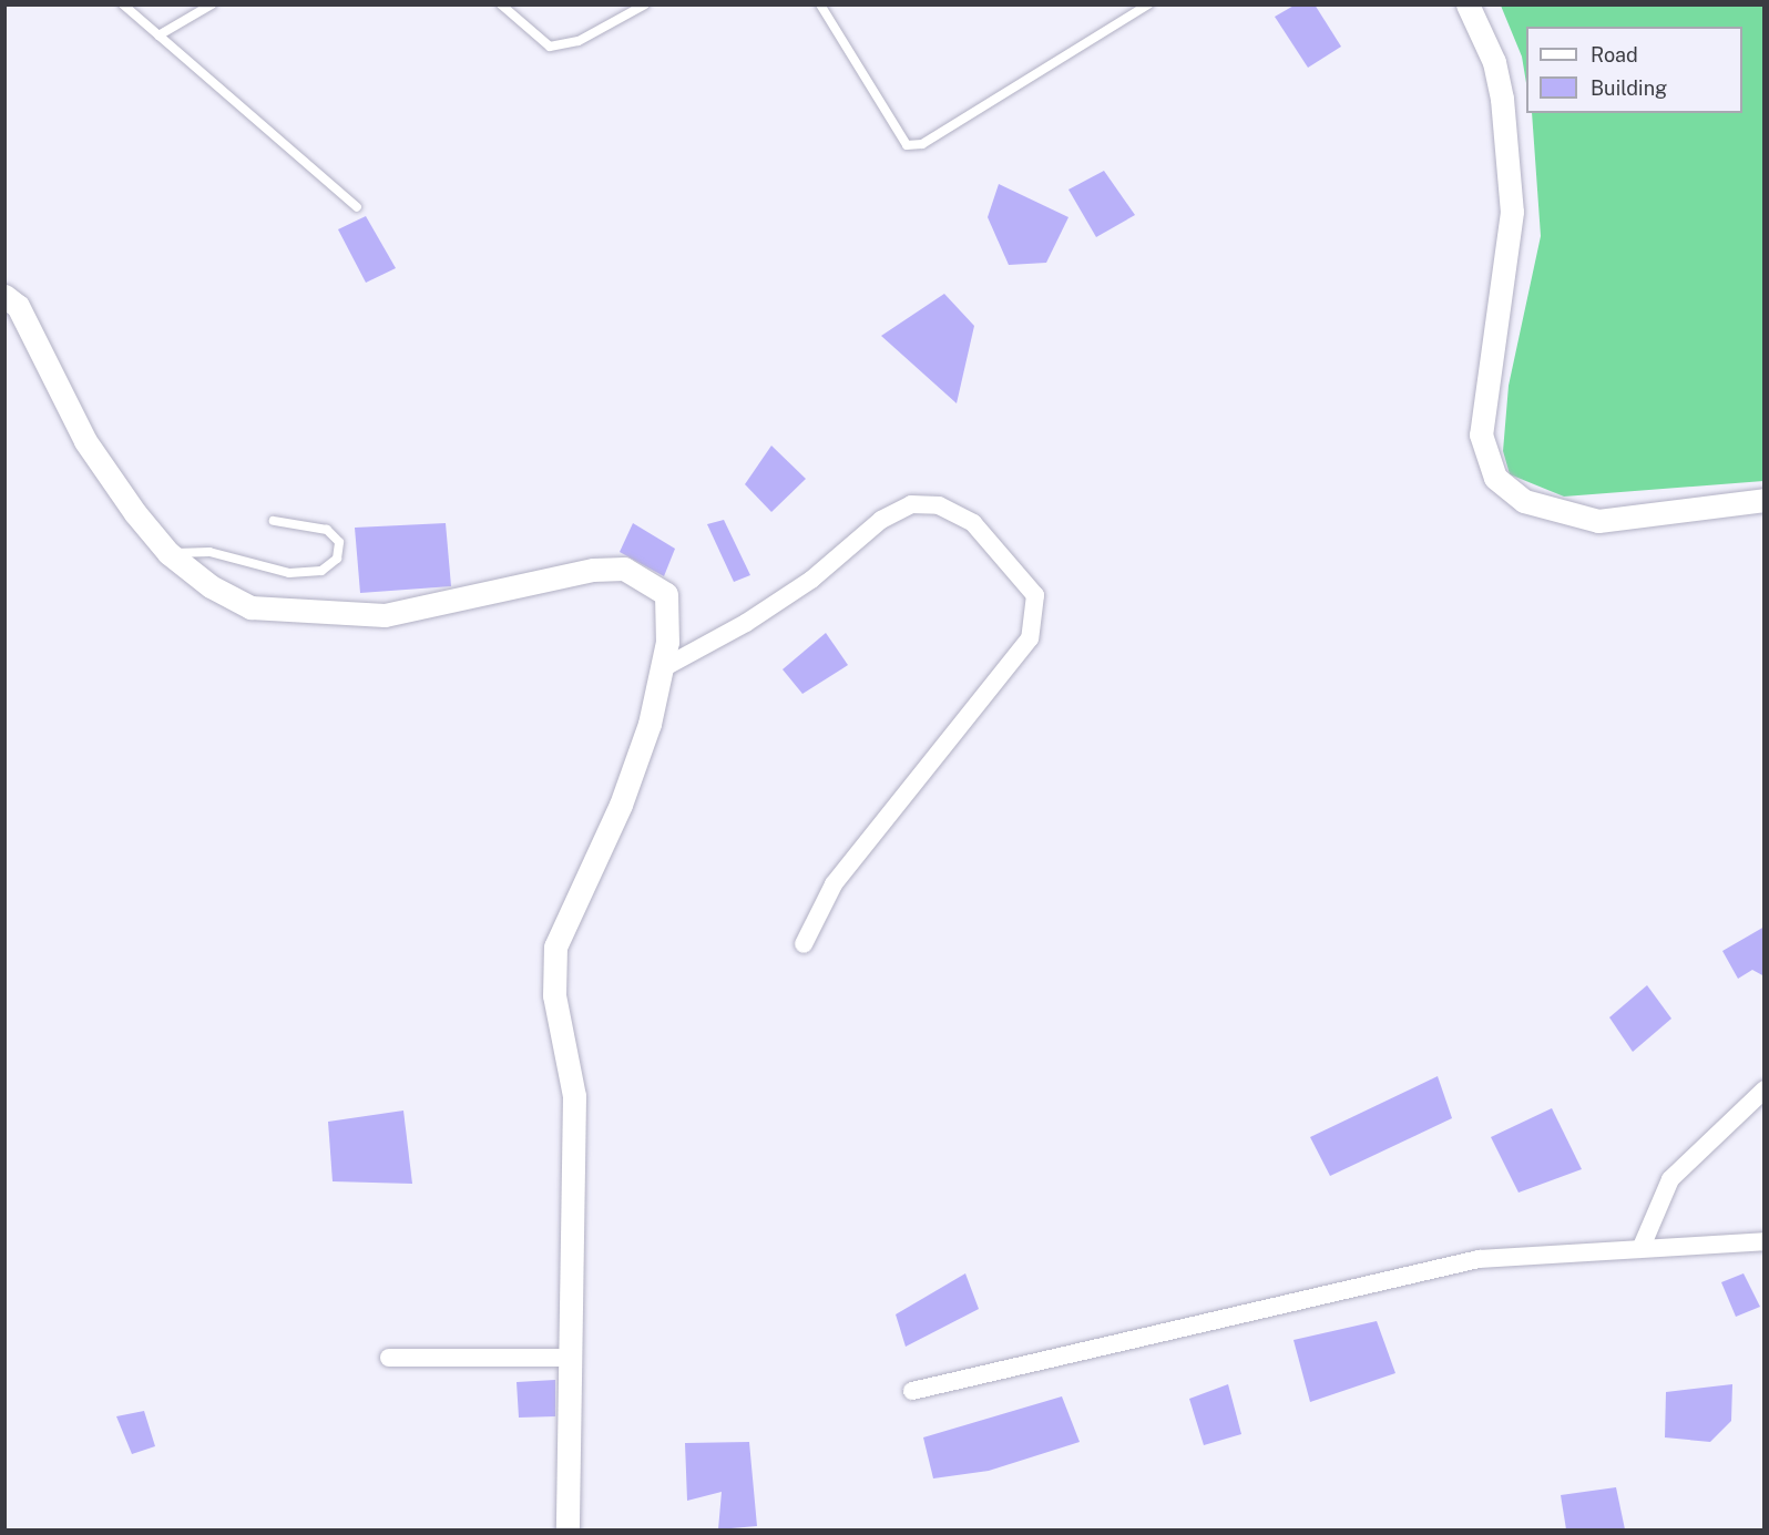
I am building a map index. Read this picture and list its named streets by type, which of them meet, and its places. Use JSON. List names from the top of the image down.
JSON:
{
  "legend": ["Road", "Building"]
}
